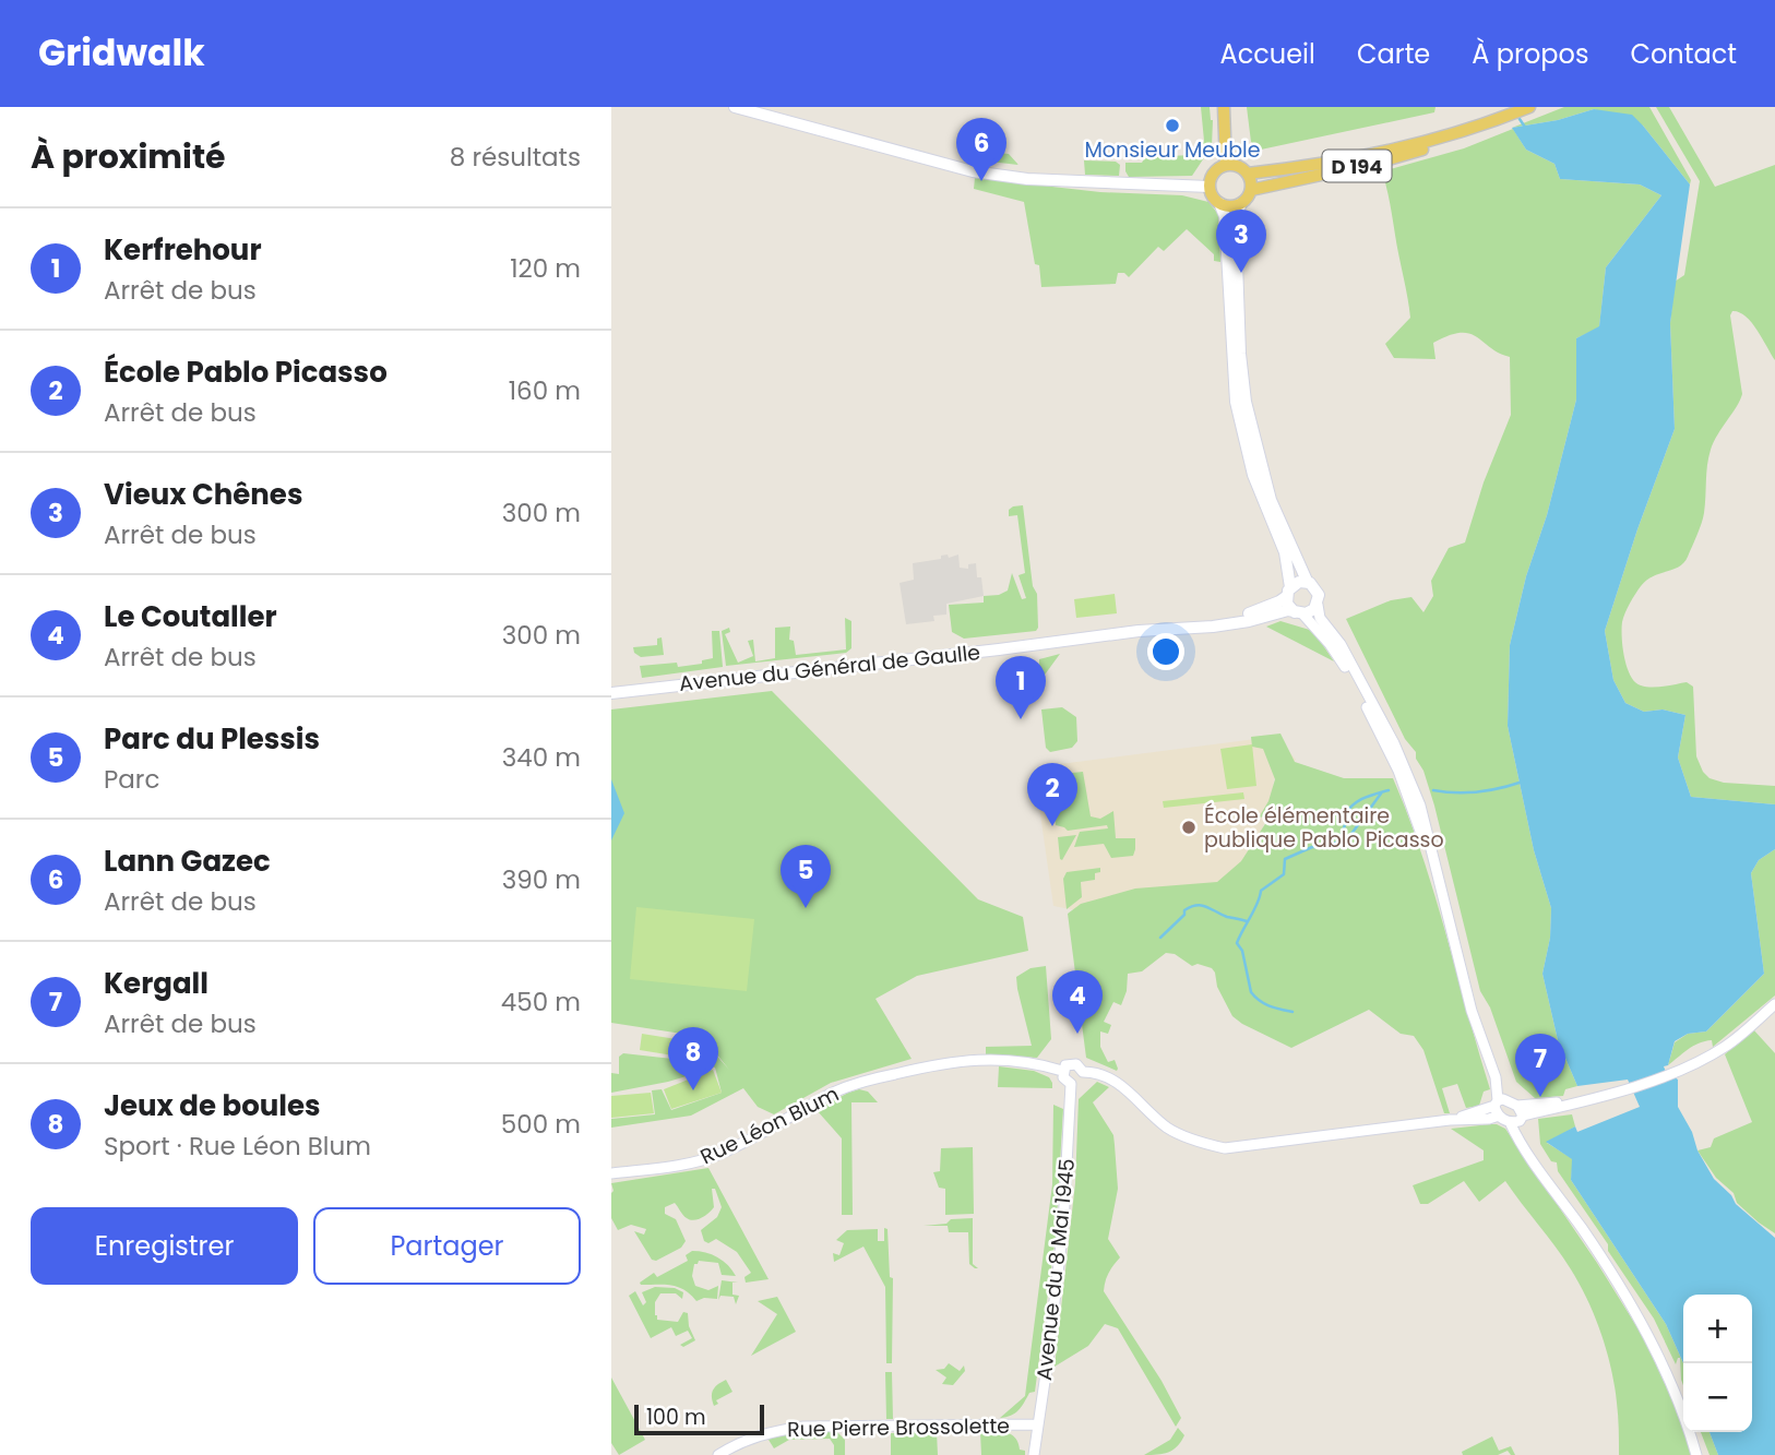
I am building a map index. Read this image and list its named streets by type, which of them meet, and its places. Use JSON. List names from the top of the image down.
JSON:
{
  "streets": {
    "main road": ["D 194", "Avenue du Général de Gaulle"],
    "street": ["Rue Léon Blum", "Avenue du 8 Mai 1945", "Rue Pierre Brossolette"]
  },
  "crossings": [
    ["Rue Léon Blum", "Avenue du 8 Mai 1945"],
    ["Avenue du 8 Mai 1945", "Rue Pierre Brossolette"]
  ],
  "places": ["Monsieur Meuble", "École élémentaire publique Pablo Picasso"],
  "scale_bar": "100 m",
  "page": {
    "header": "Gridwalk",
    "nav": [
      "Accueil",
      "Carte",
      "À propos",
      "Contact"
    ],
    "heading": ["À proximité", "8 résultats"],
    "pins": [
      "6",
      "3",
      "1",
      "2",
      "5",
      "4",
      "8",
      "7"
    ],
    "list": [
      {
        "mark": "1",
        "name": "Kerfrehour",
        "note": "Arrêt de bus",
        "value": "120 m"
      },
      {
        "mark": "2",
        "name": "École Pablo Picasso",
        "note": "Arrêt de bus",
        "value": "160 m"
      },
      {
        "mark": "3",
        "name": "Vieux Chênes",
        "note": "Arrêt de bus",
        "value": "300 m"
      },
      {
        "mark": "4",
        "name": "Le Coutaller",
        "note": "Arrêt de bus",
        "value": "300 m"
      },
      {
        "mark": "5",
        "name": "Parc du Plessis",
        "note": "Parc",
        "value": "340 m"
      },
      {
        "mark": "6",
        "name": "Lann Gazec",
        "note": "Arrêt de bus",
        "value": "390 m"
      },
      {
        "mark": "7",
        "name": "Kergall",
        "note": "Arrêt de bus",
        "value": "450 m"
      },
      {
        "mark": "8",
        "name": "Jeux de boules",
        "note": "Sport · Rue Léon Blum",
        "value": "500 m"
      }
    ],
    "buttons": ["Enregistrer", "Partager"],
    "map_buttons": ["+", "−"],
    "scale": "100 m"
  }
}
